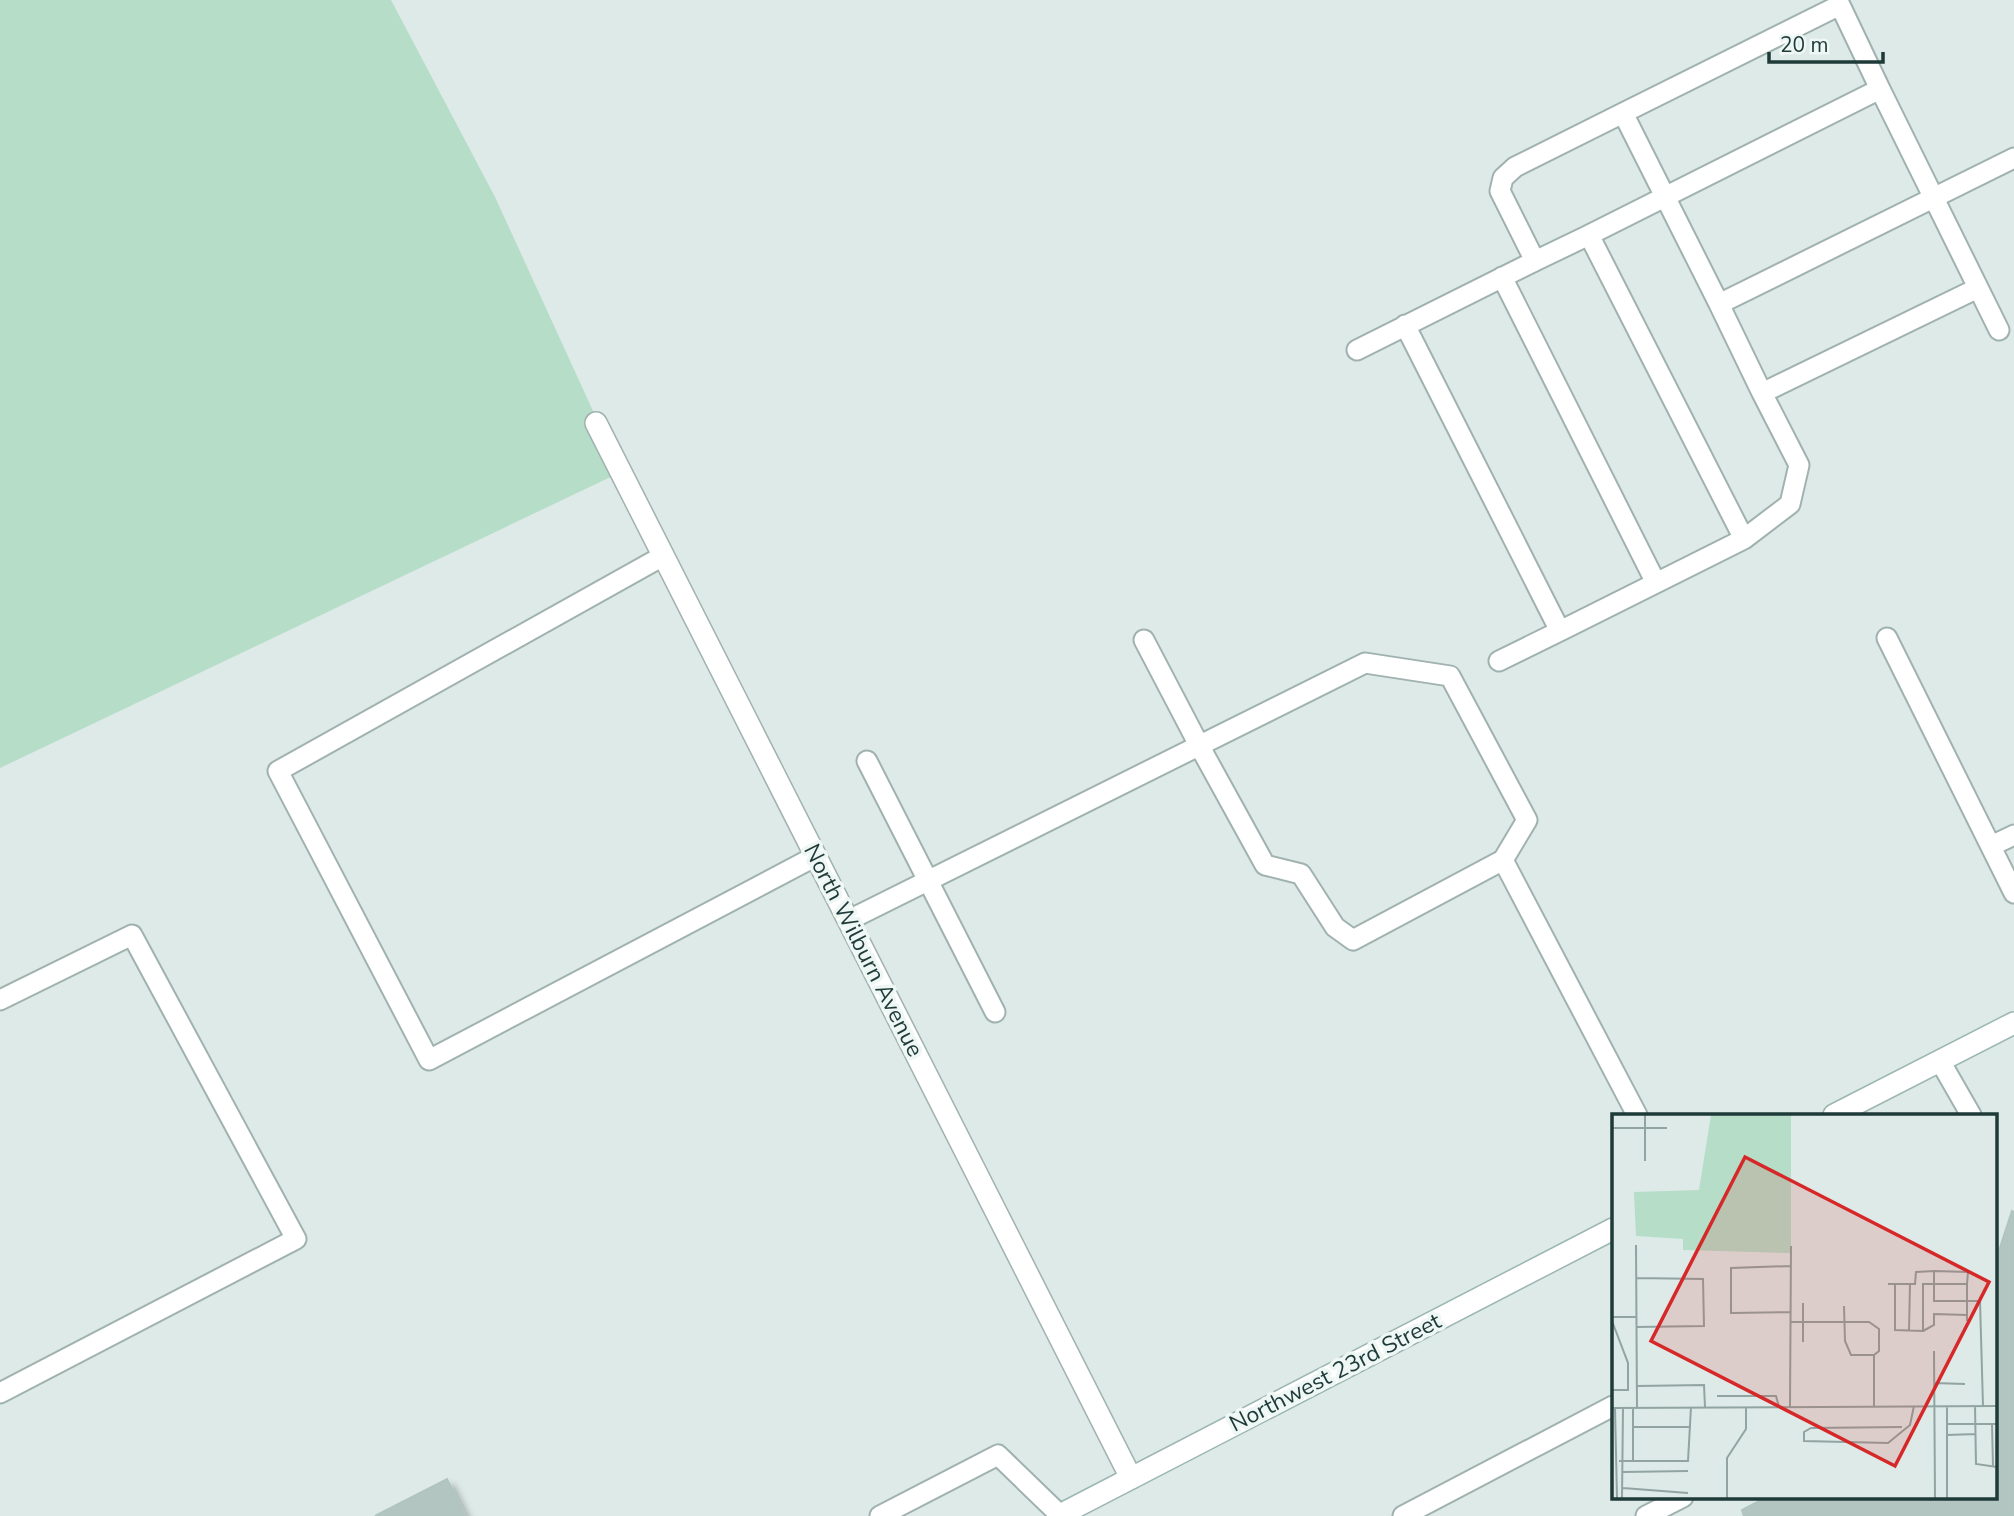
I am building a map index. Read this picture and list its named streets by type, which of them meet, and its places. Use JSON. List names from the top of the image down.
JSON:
{
  "streets": {
    "street": ["North Wilburn Avenue", "Northwest 23rd Street"]
  },
  "crossings": [
    ["North Wilburn Avenue", "Northwest 23rd Street"]
  ],
  "scale_bar": "20 m"
}
